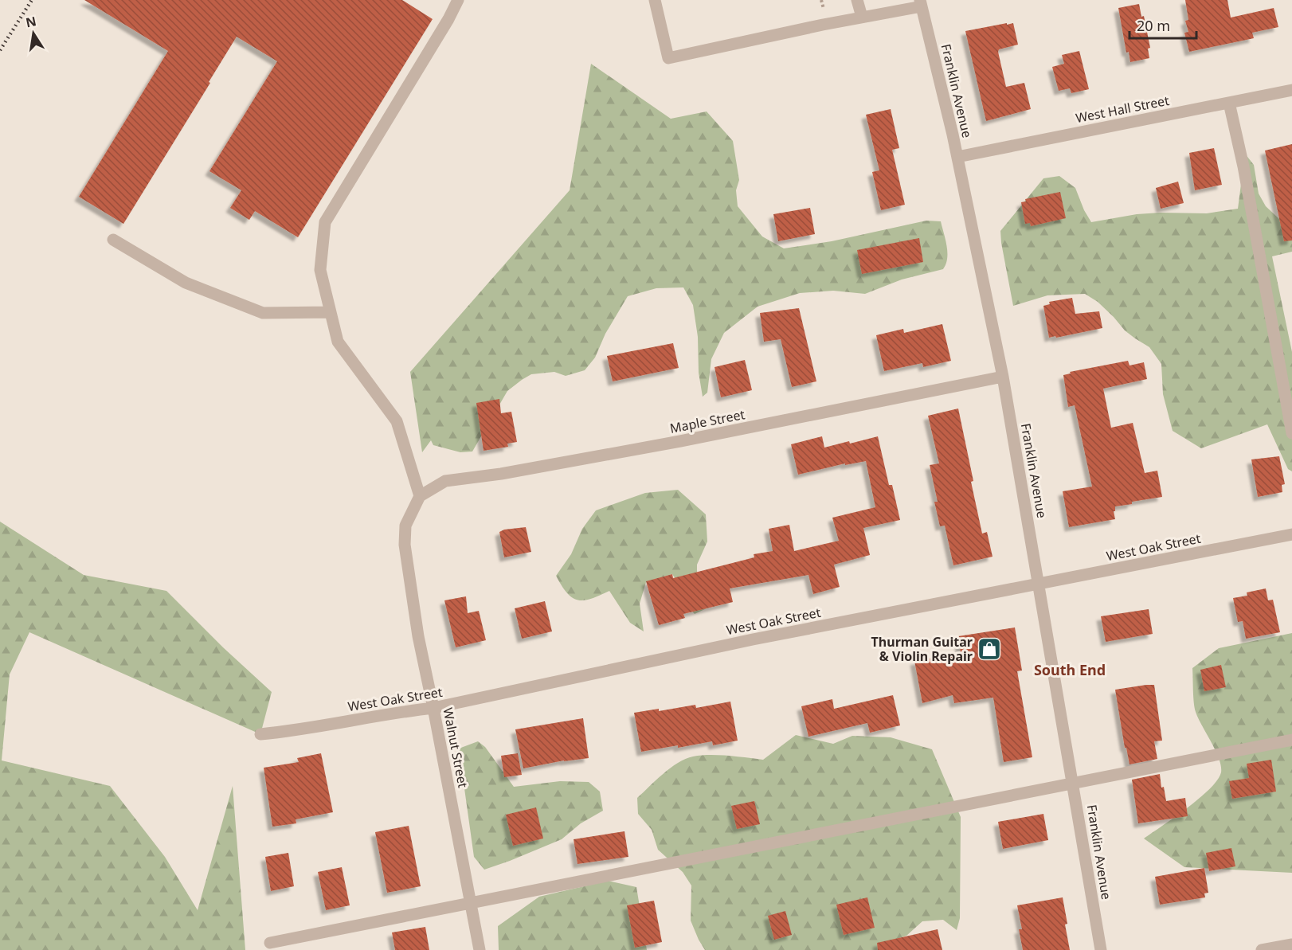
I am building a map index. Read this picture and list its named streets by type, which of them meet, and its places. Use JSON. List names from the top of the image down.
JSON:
{
  "streets": {
    "street": [
      "Franklin Avenue",
      "West Hall Street",
      "Maple Street",
      "West Oak Street",
      "Walnut Street"
    ]
  },
  "crossings": [
    ["Franklin Avenue", "West Hall Street"],
    ["Franklin Avenue", "Maple Street"],
    ["Franklin Avenue", "West Oak Street"],
    ["Maple Street", "Walnut Street"],
    ["West Oak Street", "Walnut Street"]
  ],
  "districts": ["South End"],
  "places": {
    "shop": ["Thurman Guitar & Violin Repair"]
  },
  "scale_bar": "20 m",
  "north": "top"
}
